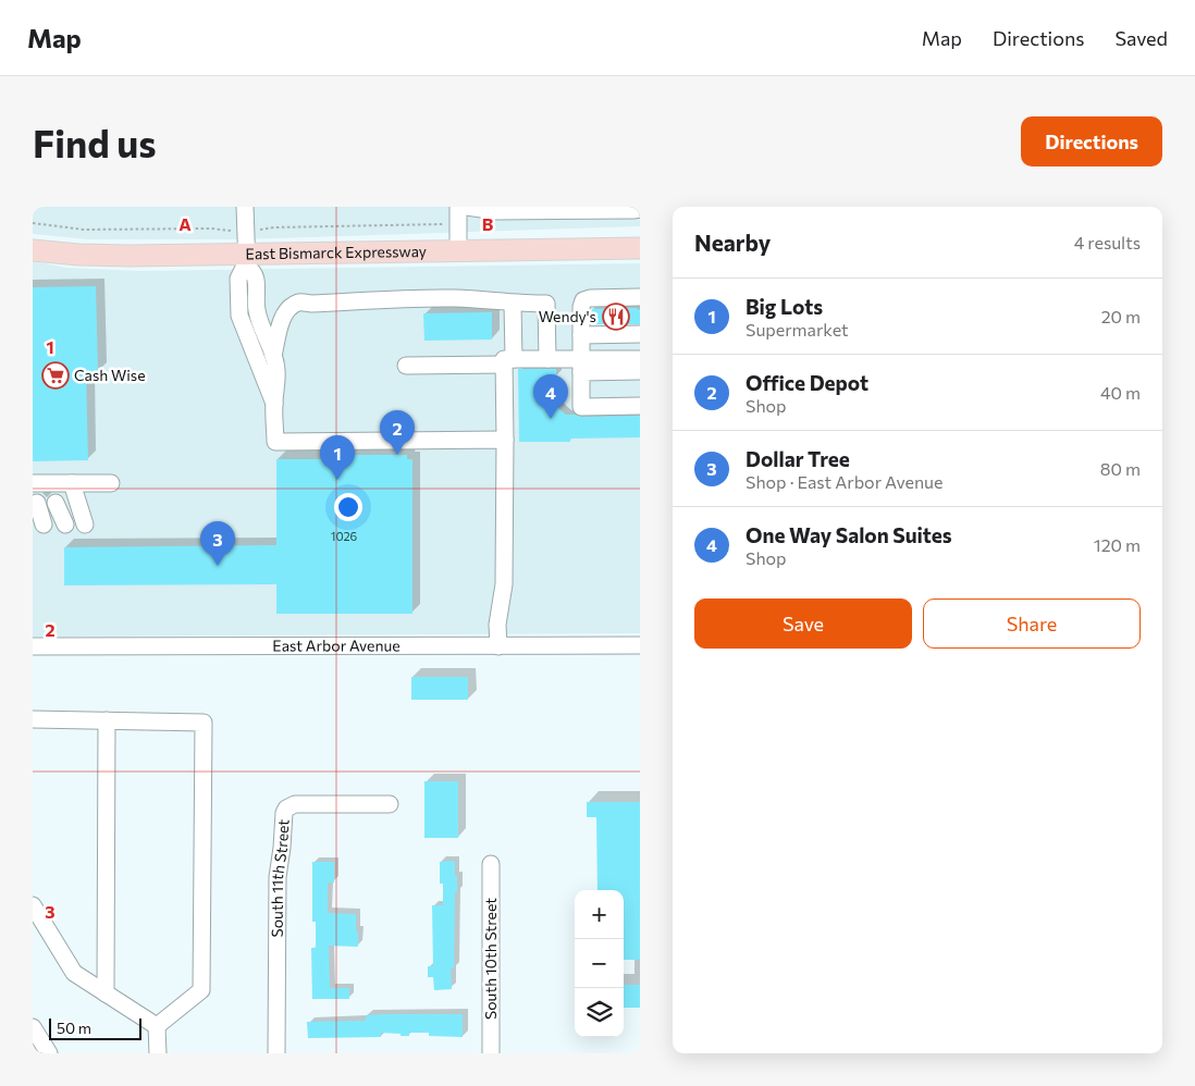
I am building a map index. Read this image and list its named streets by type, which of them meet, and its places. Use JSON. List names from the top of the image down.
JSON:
{
  "streets": {
    "main road": ["East Bismarck Expressway"],
    "street": ["East Arbor Avenue", "South 11th Street", "South 10th Street"]
  },
  "places": {
    "restaurant": ["Wendy's"],
    "supermarket": ["Cash Wise"]
  },
  "house_numbers": ["1026"],
  "scale_bar": "50 m",
  "page": {
    "header": "Map",
    "nav": ["Map", "Directions", "Saved"],
    "buttons": [
      "Directions",
      ["Save", "Share"]
    ],
    "title": "Find us",
    "heading": ["Nearby", "4 results"],
    "list": [
      {
        "mark": "1",
        "name": "Big Lots",
        "note": "Supermarket",
        "value": "20 m"
      },
      {
        "mark": "2",
        "name": "Office Depot",
        "note": "Shop",
        "value": "40 m"
      },
      {
        "mark": "3",
        "name": "Dollar Tree",
        "note": "Shop · East Arbor Avenue",
        "value": "80 m"
      },
      {
        "mark": "4",
        "name": "One Way Salon Suites",
        "note": "Shop",
        "value": "120 m"
      }
    ],
    "pins": [
      "4",
      "2",
      "1",
      "3"
    ],
    "map_buttons": ["+", "−"],
    "scale": "50 m"
  },
  "grid": {
    "columns": ["A", "B"],
    "rows": ["1", "2", "3"]
  }
}
